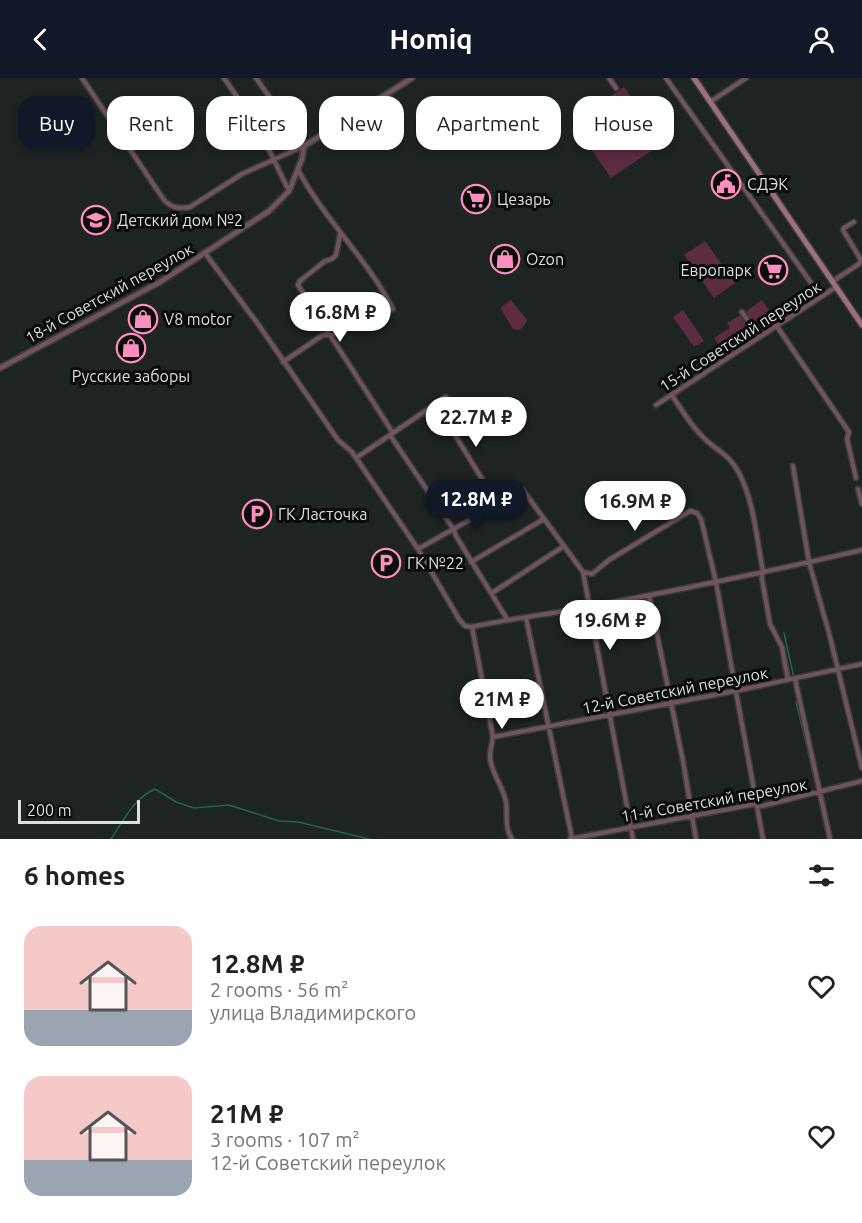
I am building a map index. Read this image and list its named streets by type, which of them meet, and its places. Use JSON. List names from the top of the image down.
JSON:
{
  "streets": {
    "street": [
      "18-й Советский переулок",
      "15-й Советский переулок",
      "12-й Советский переулок",
      "11-й Советский переулок"
    ]
  },
  "places": {
    "public building": ["СДЭК"],
    "supermarket": ["Цезарь", "Европарк"],
    "school or university": ["Детский дом №2"],
    "shop": ["Ozon", "V8 motor", "Русские заборы"],
    "parking": ["ГК Ласточка", "ГК №22"]
  },
  "scale_bar": "200 m",
  "page": {
    "header": "Homiq",
    "chip": [
      "Buy",
      "Rent",
      "Filters",
      "New",
      "Apartment",
      "House"
    ],
    "price": [
      "16.8M ₽",
      "22.7M ₽",
      "12.8M ₽",
      "16.9M ₽",
      "19.6M ₽",
      "21M ₽"
    ],
    "scale": "200 m",
    "heading": "6 homes",
    "list": [
      {
        "name": "12.8M ₽",
        "note": "2 rooms · 56 m² · улица Владимирского"
      },
      {
        "name": "21M ₽",
        "note": "3 rooms · 107 m² · 12-й Советский переулок"
      }
    ]
  }
}
